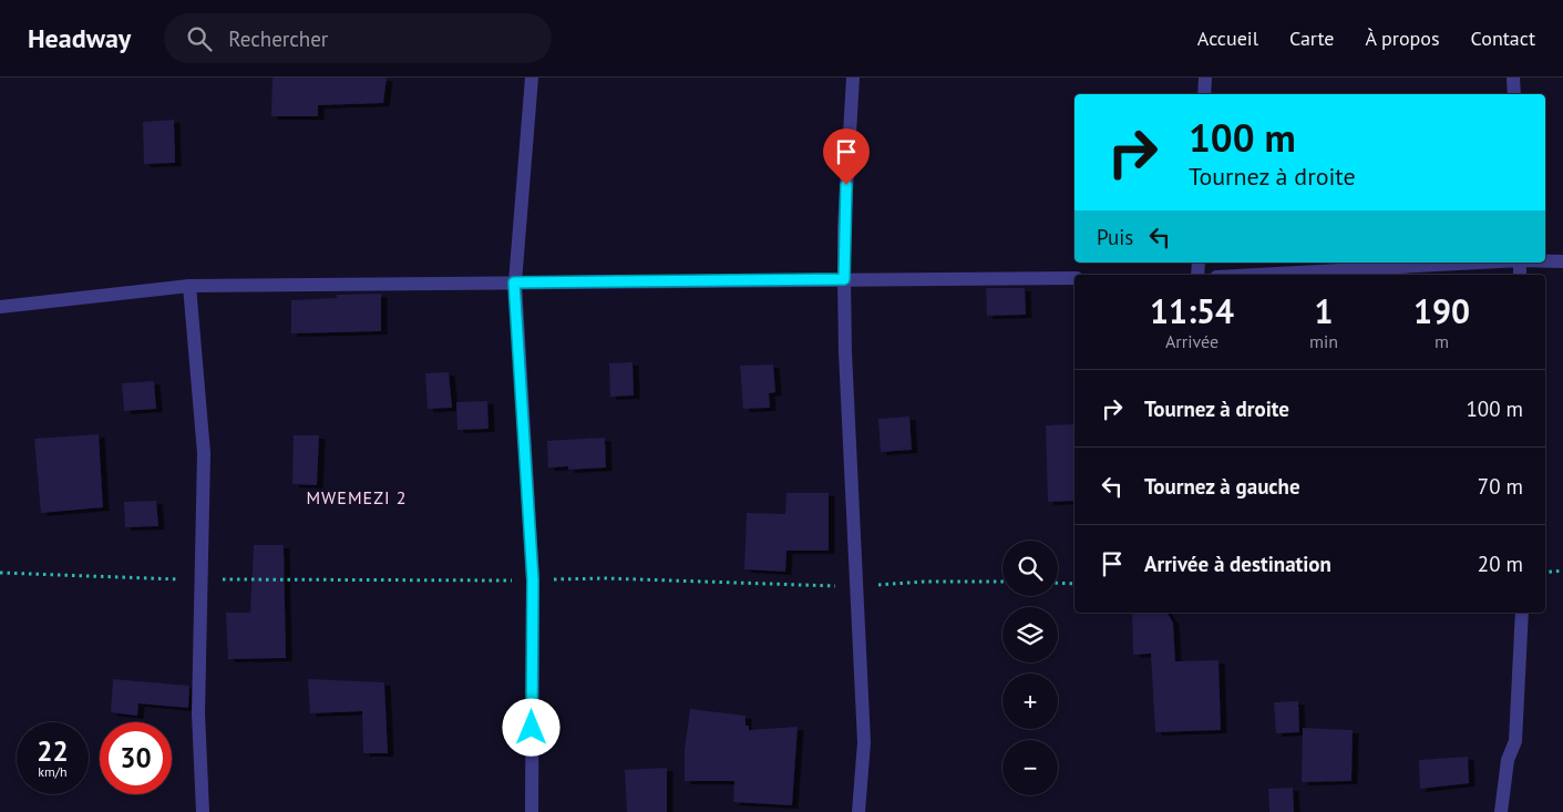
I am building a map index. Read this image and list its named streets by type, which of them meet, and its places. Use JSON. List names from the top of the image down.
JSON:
{
  "districts": ["MWEMEZI 2"],
  "page": {
    "header": "Headway",
    "search": "Rechercher",
    "nav": [
      "Accueil",
      "Carte",
      "À propos",
      "Contact"
    ],
    "turn": ["100 m", "Tournez à droite"],
    "then": "Puis",
    "eta": [
      "11:54",
      "Arrivée",
      "1",
      "min",
      "190",
      "m"
    ],
    "list": [
      {
        "name": "Tournez à droite",
        "value": "100 m"
      },
      {
        "name": "Tournez à gauche",
        "value": "70 m"
      },
      {
        "name": "Arrivée à destination",
        "value": "20 m"
      }
    ],
    "map_buttons": ["+", "−"],
    "speed": "22 km/h",
    "limit": "30"
  }
}
